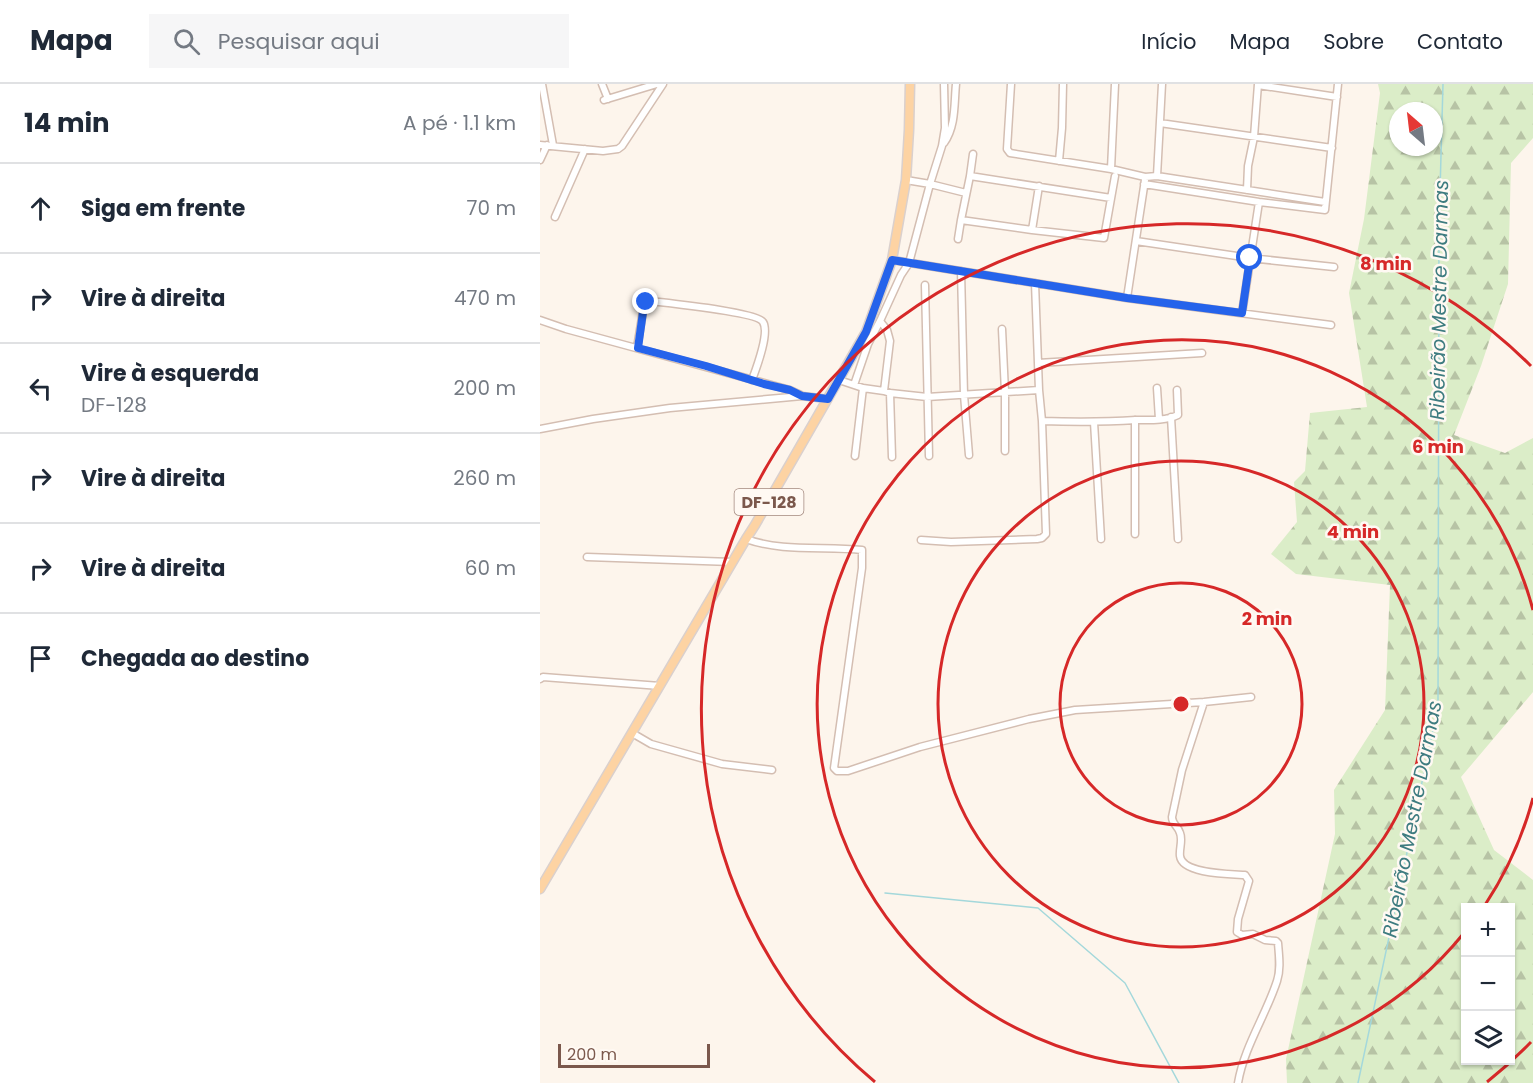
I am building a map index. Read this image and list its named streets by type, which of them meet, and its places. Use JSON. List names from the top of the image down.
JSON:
{
  "streets": {
    "main road": ["DF-128"]
  },
  "water": ["Ribeirão Mestre Darmas"],
  "scale_bar": "200 m",
  "north": "top left",
  "page": {
    "header": "Mapa",
    "search": "Pesquisar aqui",
    "nav": [
      "Início",
      "Mapa",
      "Sobre",
      "Contato"
    ],
    "heading": ["14 min", "A pé · 1.1 km"],
    "list": [
      ["Siga em frente", "70 m"],
      ["Vire à direita", "470 m"],
      ["Vire à esquerda", "DF-128", "200 m"],
      ["Vire à direita", "260 m"],
      ["Vire à direita", "60 m"],
      "Chegada ao destino"
    ],
    "map_buttons": ["+", "−"],
    "scale": "200 m"
  },
  "rings": [
    "8 min",
    "6 min",
    "4 min",
    "2 min"
  ]
}
